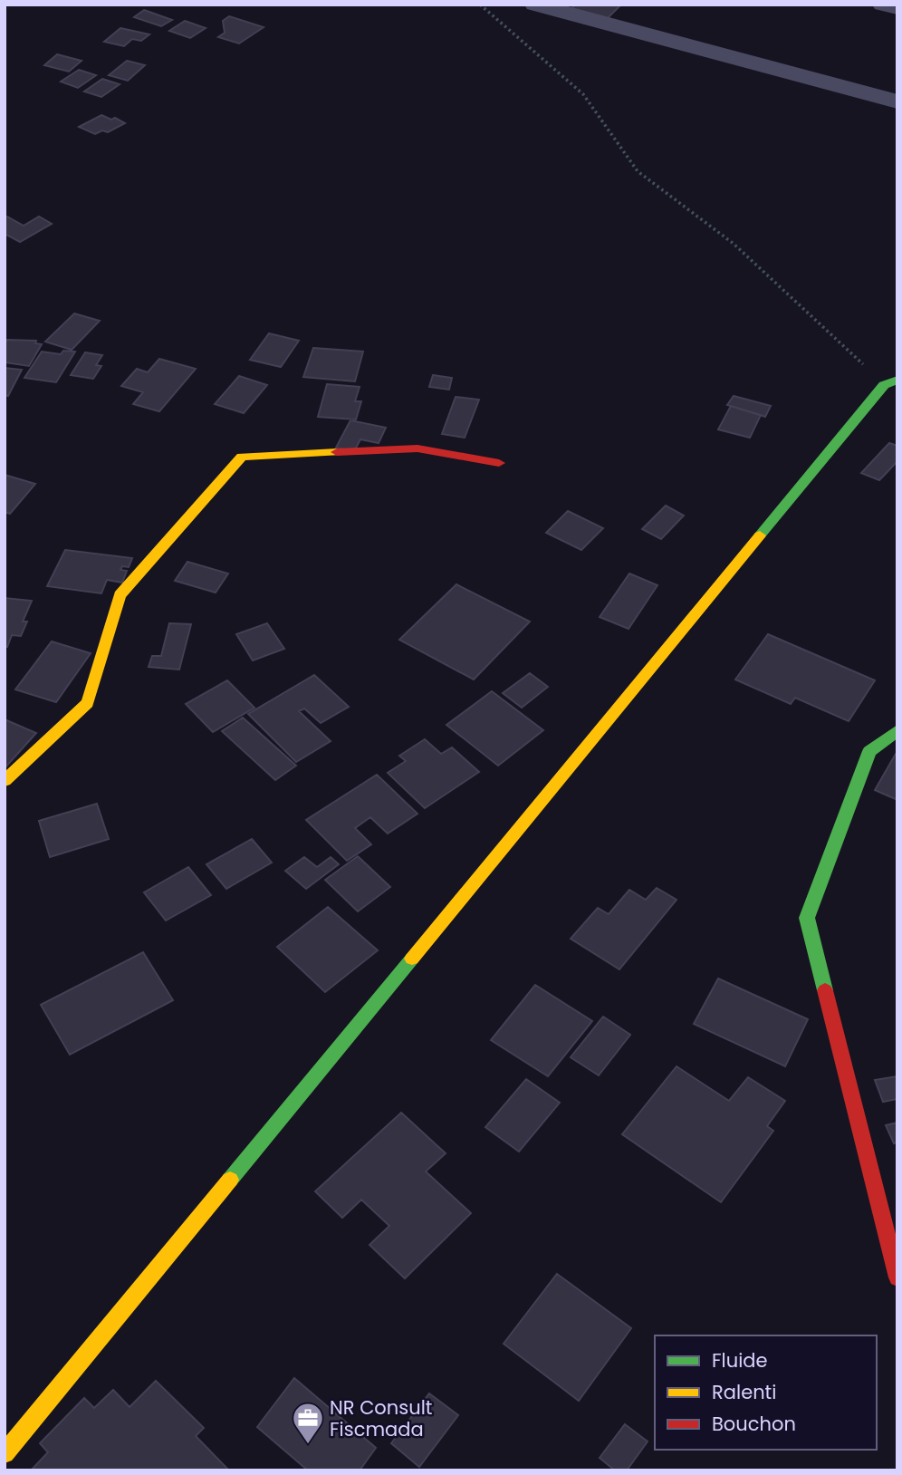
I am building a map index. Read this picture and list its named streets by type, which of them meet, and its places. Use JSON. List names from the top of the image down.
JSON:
{
  "places": {
    "office": ["NR Consult Fiscmada"]
  },
  "legend": ["Fluide", "Ralenti", "Bouchon"]
}
